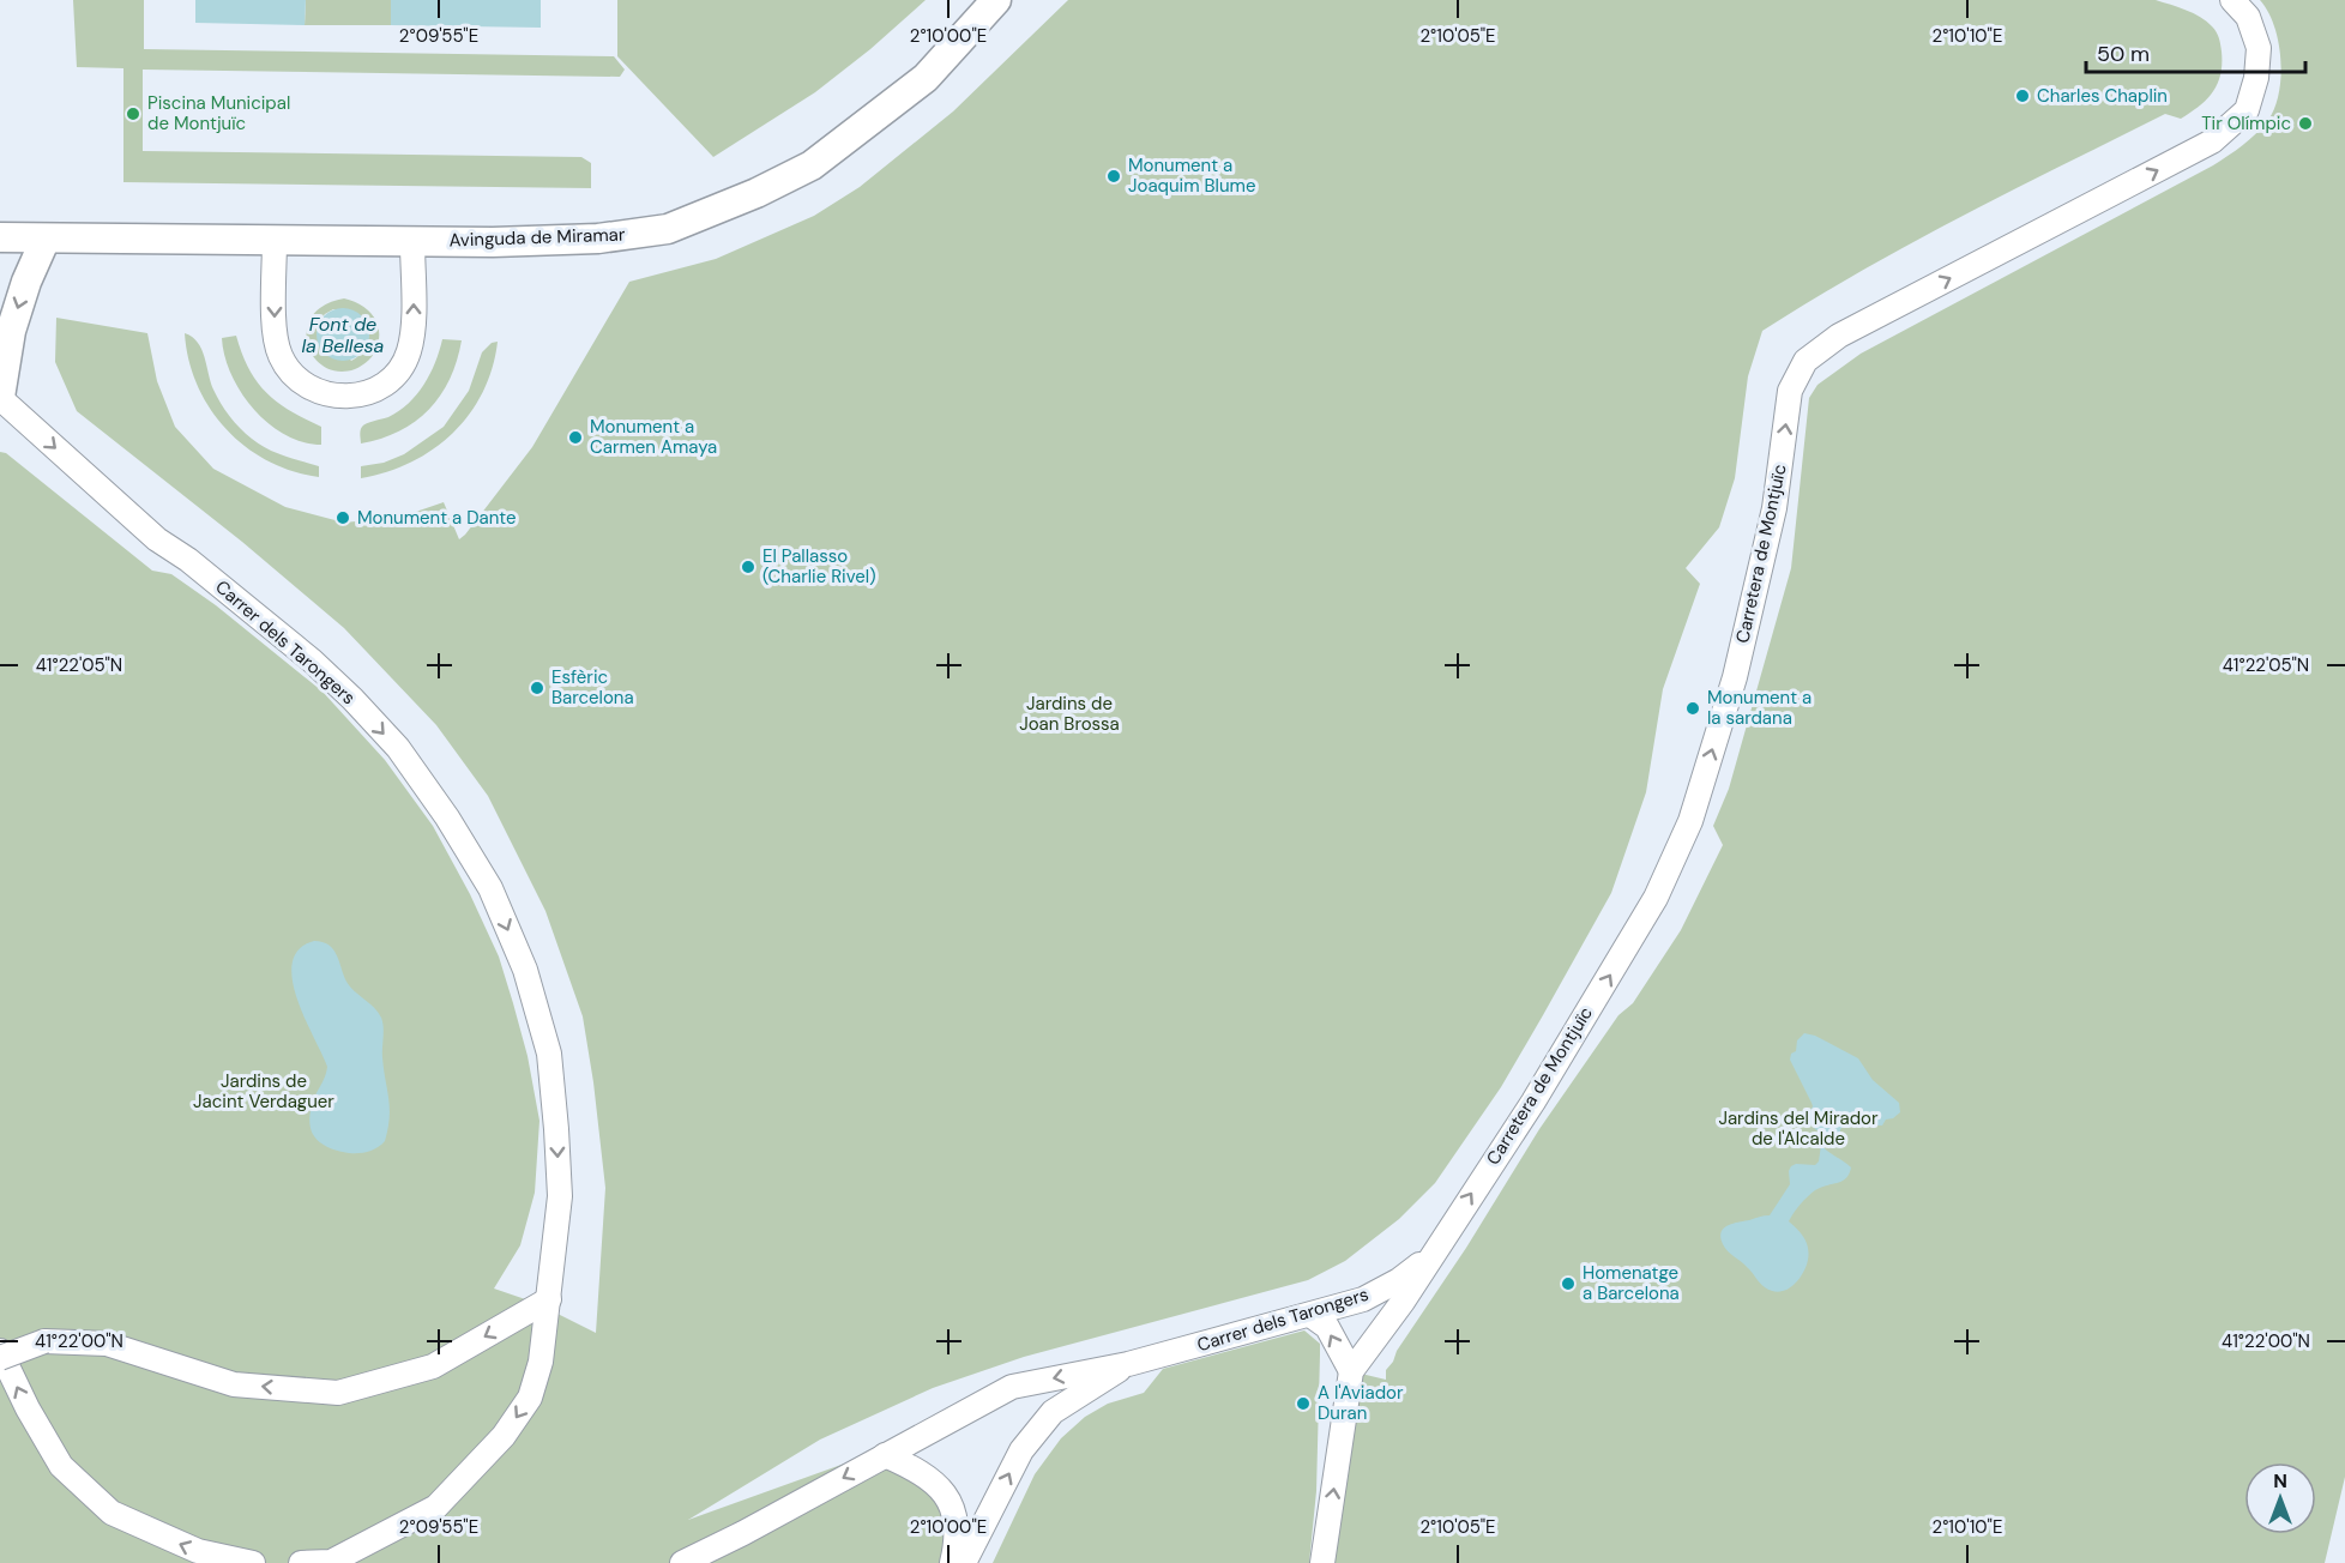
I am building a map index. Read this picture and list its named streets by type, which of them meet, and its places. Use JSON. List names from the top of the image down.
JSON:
{
  "streets": {
    "street": ["Avinguda de Miramar", "Carretera de Montjuïc", "Carrer dels Tarongers"]
  },
  "crossings": [
    ["Carretera de Montjuïc", "Carrer dels Tarongers"]
  ],
  "one_way": ["Carretera de Montjuïc"],
  "water": ["Font de la Bellesa"],
  "parks": ["Jardins de Joan Brossa", "Jardins de Jacint Verdaguer", "Jardins del Mirador de l'Alcalde"],
  "places": [
    "Charles Chaplin",
    "Piscina Municipal de Montjuïc",
    "Tir Olímpic",
    "Monument a Joaquim Blume",
    "Monument a Carmen Amaya",
    "Monument a Dante",
    "El Pallasso (Charlie Rivel)",
    "Esfèric Barcelona",
    "Monument a la sardana",
    "Homenatge a Barcelona",
    "A l'Aviador Duran"
  ],
  "scale_bar": "50 m",
  "north": "top",
  "coordinates": [
    "2°09'55\"E",
    "2°10'00\"E",
    "2°10'05\"E",
    "2°10'10\"E",
    "41°22'05\"N",
    "41°22'00\"N"
  ]
}
